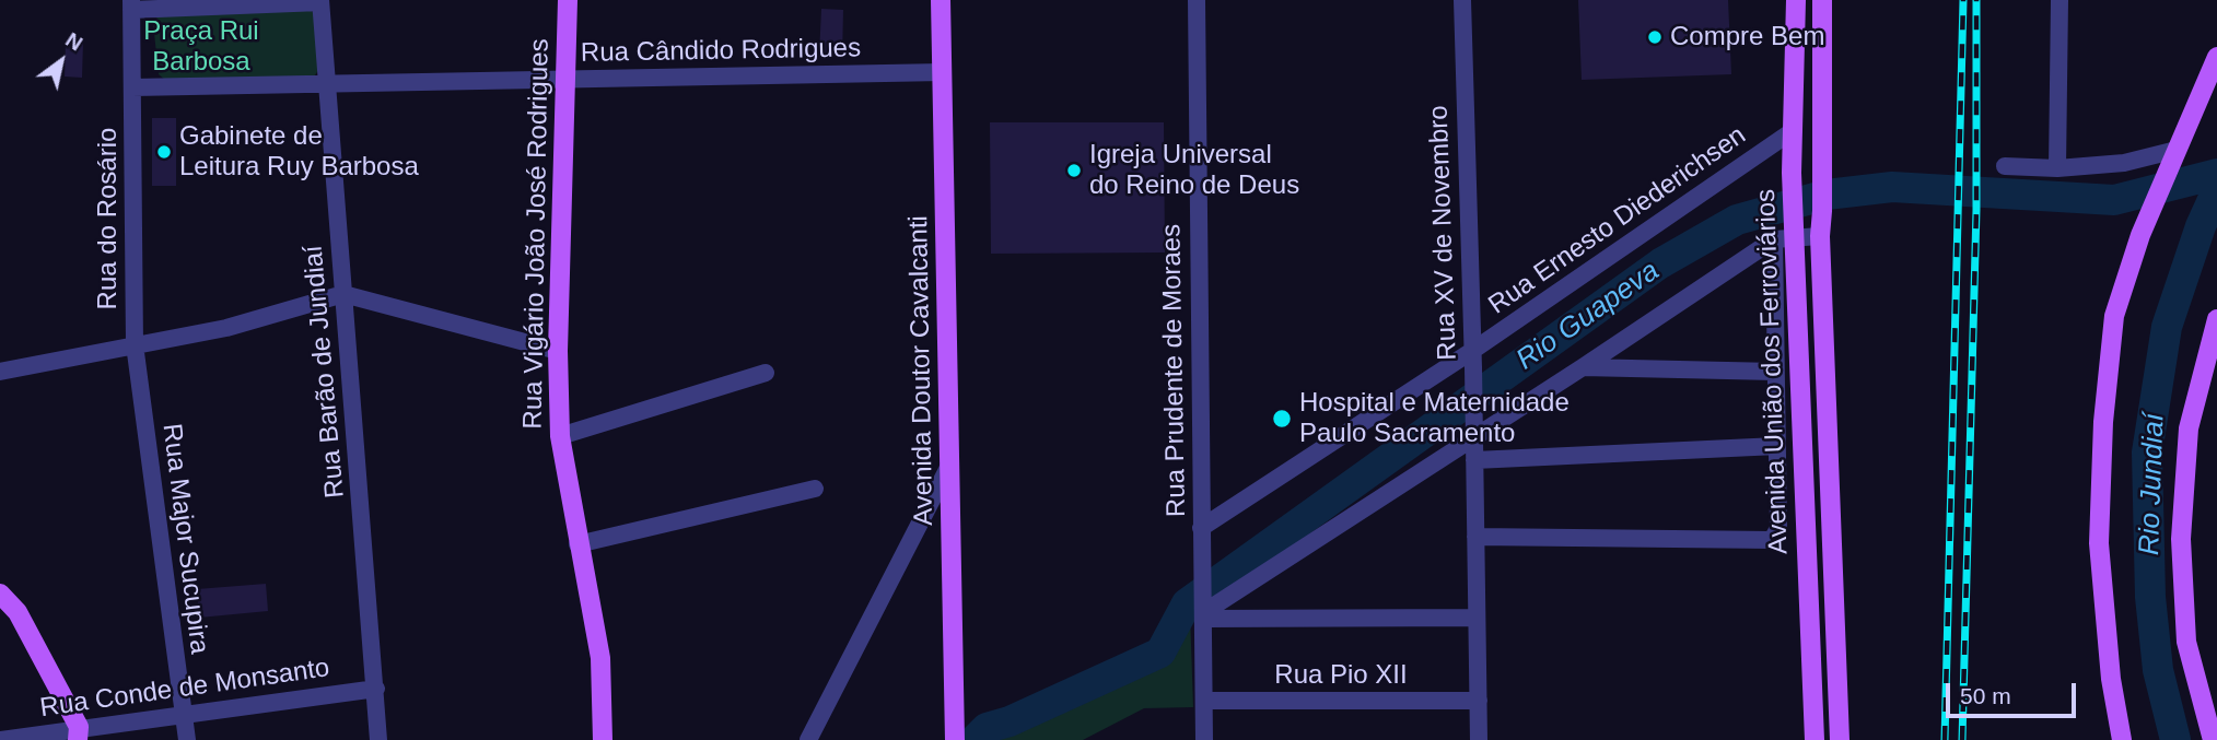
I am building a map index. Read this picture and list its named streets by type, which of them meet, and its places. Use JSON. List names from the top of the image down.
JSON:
{
  "streets": {
    "main road": ["Rua Vigário João José Rodrigues", "Avenida Doutor Cavalcanti", "Avenida União dos Ferroviários"],
    "street": [
      "Rua Cândido Rodrigues",
      "Rua do Rosário",
      "Rua Ernesto Diederichsen",
      "Rua XV de Novembro",
      "Rua Prudente de Moraes",
      "Rua Barão de Jundiaí",
      "Rua Major Sucupira",
      "Rua Pio XII",
      "Rua Conde de Monsanto"
    ]
  },
  "crossings": [
    ["Rua Cândido Rodrigues", "Rua do Rosário"],
    ["Rua Cândido Rodrigues", "Rua Vigário João José Rodrigues"],
    ["Rua Cândido Rodrigues", "Avenida Doutor Cavalcanti"],
    ["Rua Cândido Rodrigues", "Rua Barão de Jundiaí"],
    ["Rua do Rosário", "Rua Major Sucupira"],
    ["Rua Ernesto Diederichsen", "Rua XV de Novembro"],
    ["Rua Ernesto Diederichsen", "Rua Prudente de Moraes"],
    ["Rua Ernesto Diederichsen", "Avenida União dos Ferroviários"],
    ["Rua XV de Novembro", "Rua Pio XII"],
    ["Rua Prudente de Moraes", "Rua Pio XII"],
    ["Rua Barão de Jundiaí", "Rua Conde de Monsanto"],
    ["Rua Major Sucupira", "Rua Conde de Monsanto"]
  ],
  "water": ["Rio Guapeva", "Rio Jundiaí"],
  "parks": ["Praça Rui Barbosa"],
  "places": [
    "Compre Bem",
    "Gabinete de Leitura Ruy Barbosa",
    "Igreja Universal do Reino de Deus",
    "Hospital e Maternidade Paulo Sacramento"
  ],
  "scale_bar": "50 m",
  "north": "top right"
}
